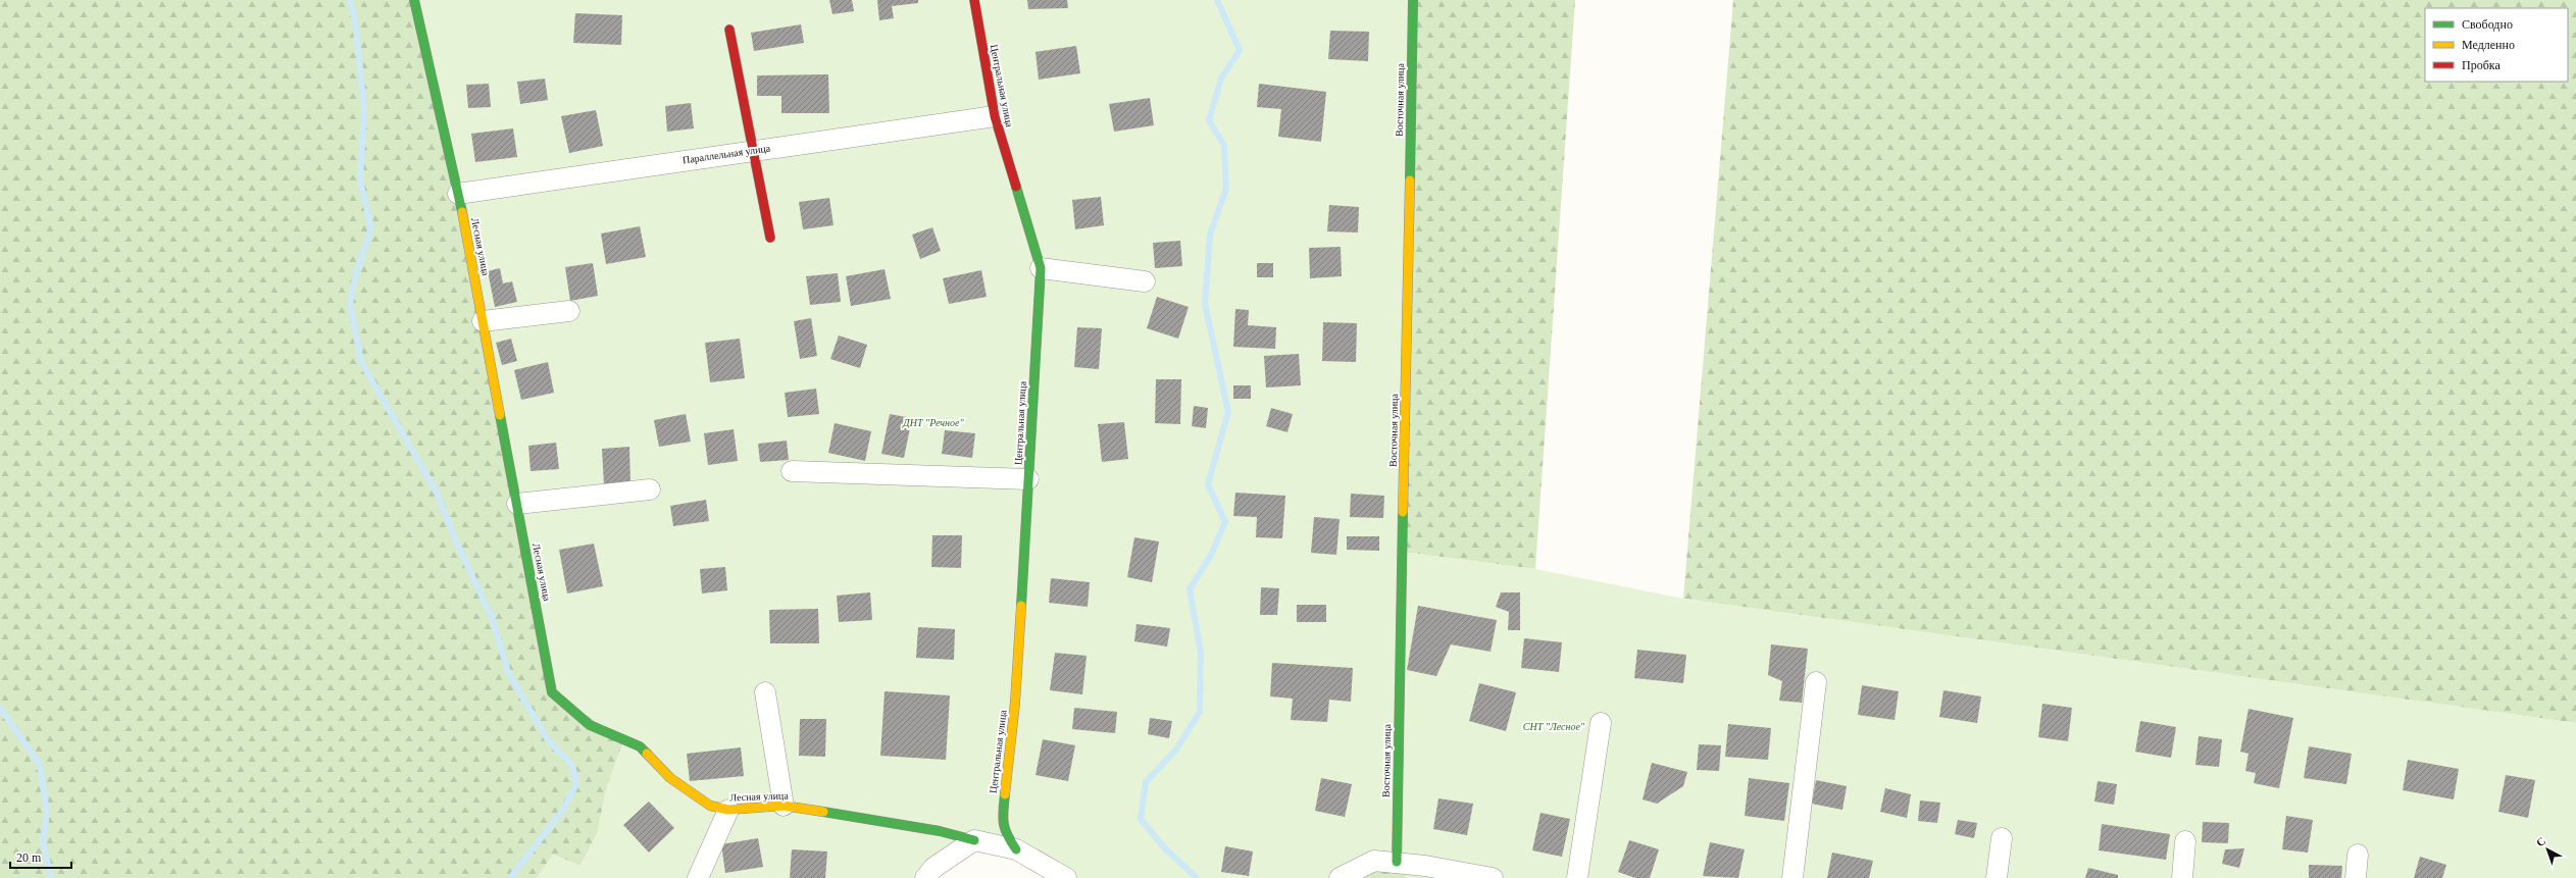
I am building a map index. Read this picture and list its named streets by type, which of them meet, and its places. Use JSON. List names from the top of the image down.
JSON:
{
  "streets": {
    "street": [
      "Центральная улица",
      "Восточная улица",
      "Параллельная улица",
      "Лесная улица"
    ]
  },
  "crossings": [
    ["Центральная улица", "Параллельная улица"],
    ["Параллельная улица", "Лесная улица"]
  ],
  "parks": ["ДНТ \"Речное\"", "СНТ \"Лесное\""],
  "legend": ["Свободно", "Медленно", "Пробка"],
  "scale_bar": "20 m",
  "north": "top left"
}
